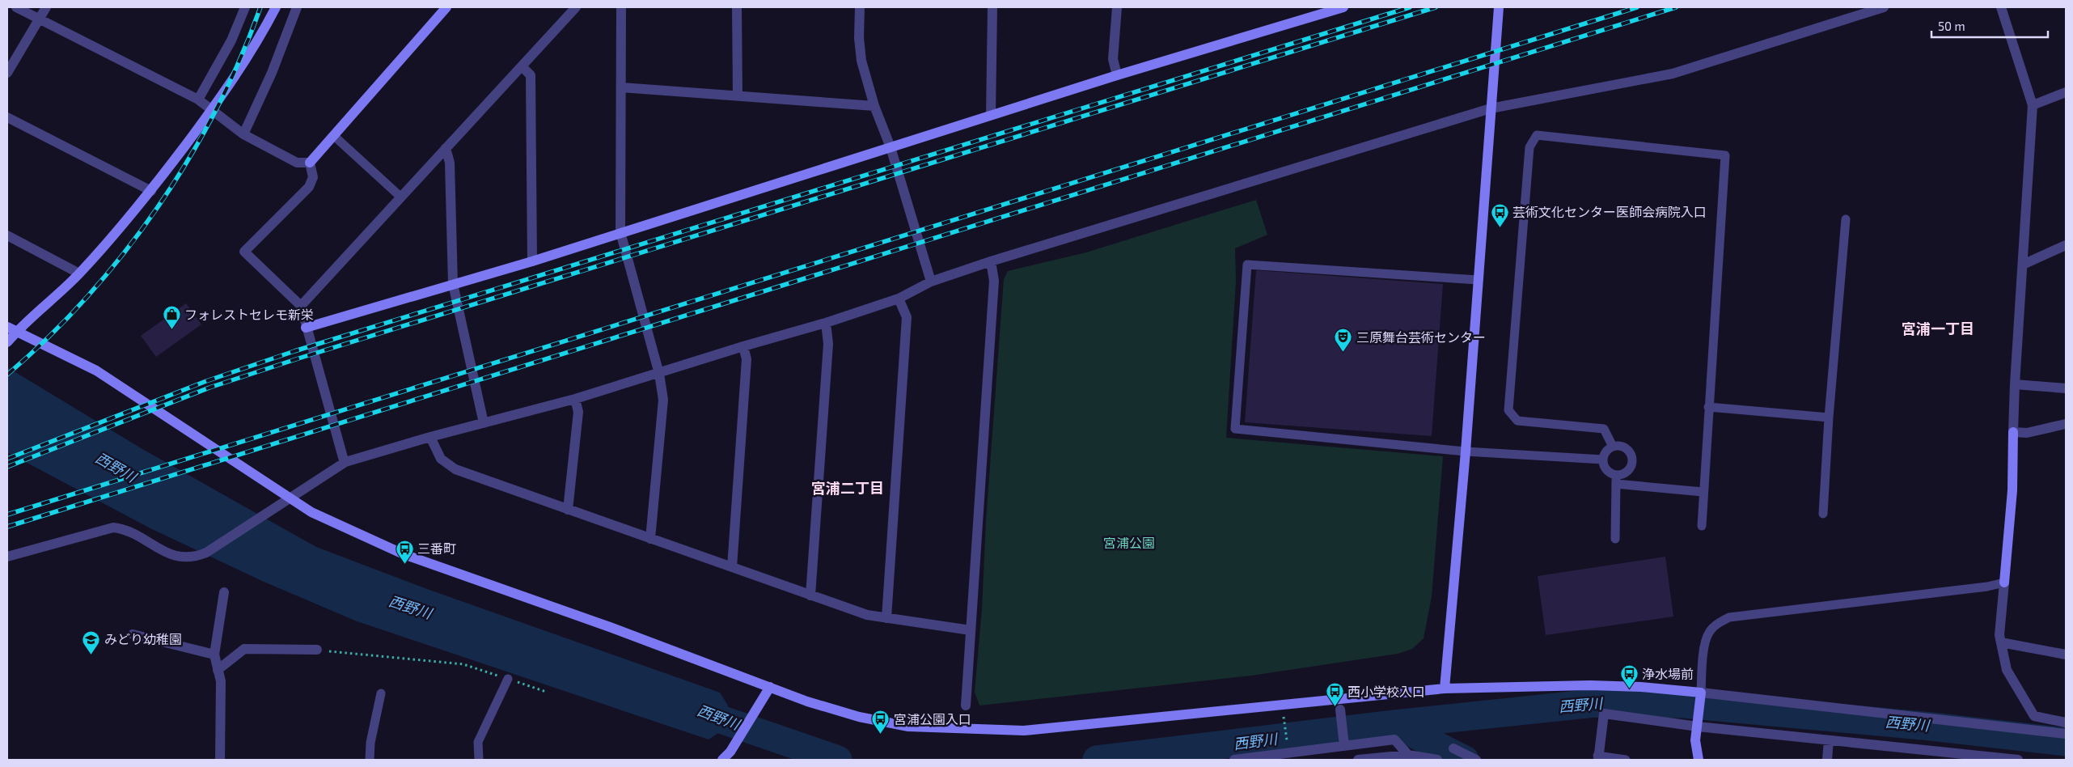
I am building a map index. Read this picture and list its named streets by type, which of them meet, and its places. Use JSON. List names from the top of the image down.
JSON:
{
  "districts": ["宮浦一丁目", "宮浦二丁目"],
  "water": ["西野川"],
  "parks": ["宮浦公園"],
  "places": {
    "bus stop": [
      "芸術文化センター医師会病院入口",
      "三番町",
      "浄水場前",
      "西小学校入口",
      "宮浦公園入口"
    ],
    "shop": ["フォレストセレモ新栄"],
    "theatre": ["三原舞台芸術センター"],
    "school or university": ["みどり幼稚園"]
  },
  "scale_bar": "50 m"
}
